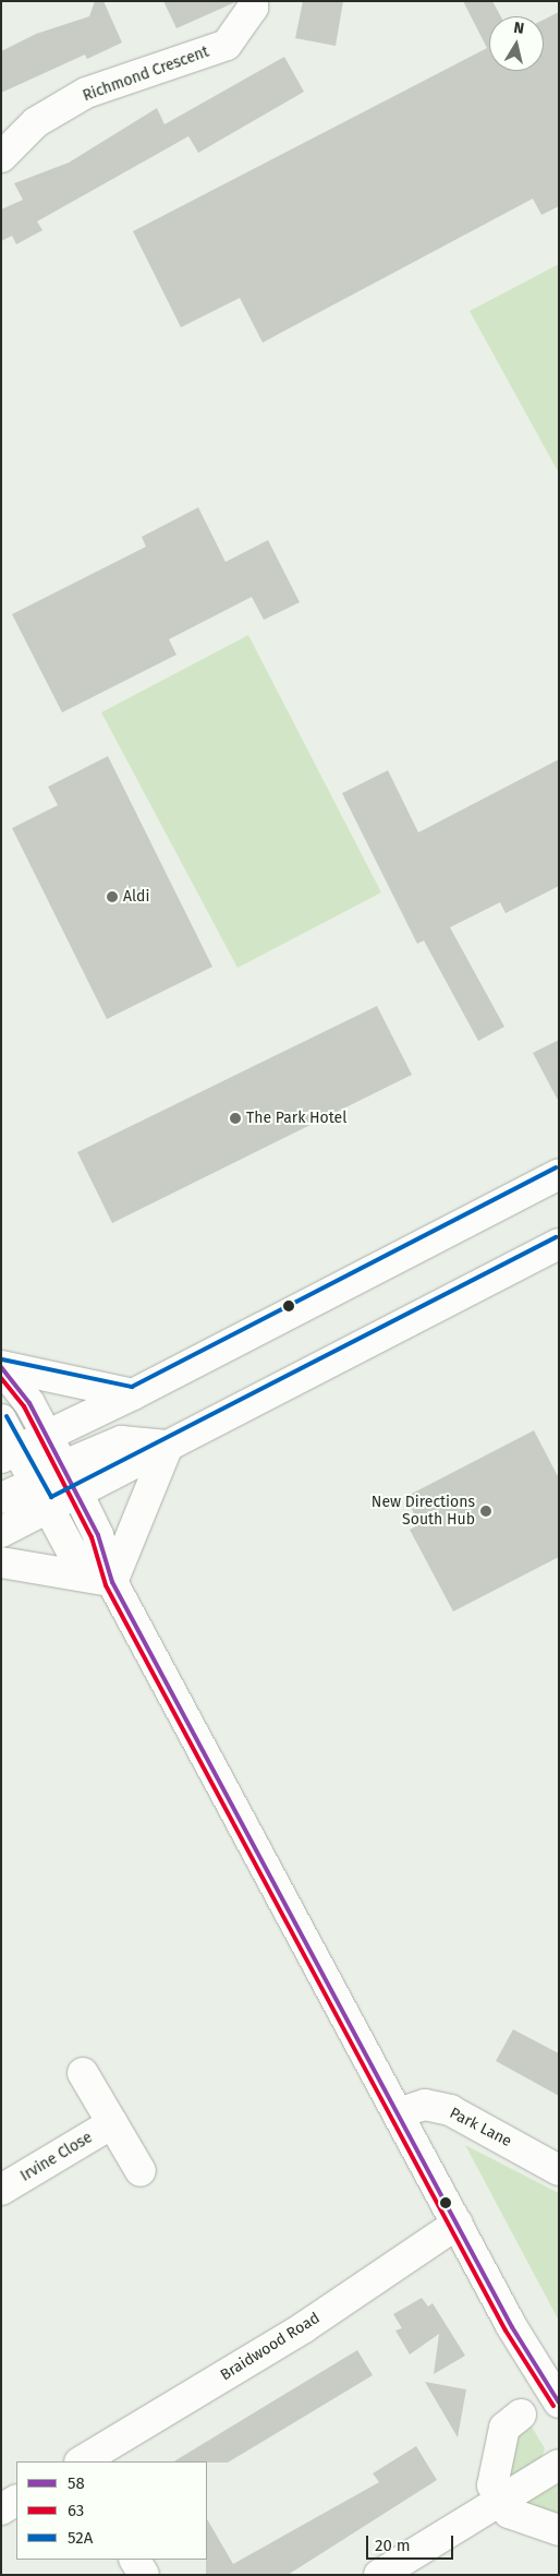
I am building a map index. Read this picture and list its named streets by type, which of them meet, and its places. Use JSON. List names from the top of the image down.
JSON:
{
  "streets": {
    "main road": [
      "Richmond Crescent",
      "Park Lane",
      "Irvine Close",
      "Braidwood Road"
    ]
  },
  "places": ["Aldi", "The Park Hotel", "New Directions South Hub"],
  "lines": ["transit line 52A", "transit line 58", "transit line 63"],
  "legend": ["58", "63", "52A"],
  "scale_bar": "20 m",
  "north": "top"
}
